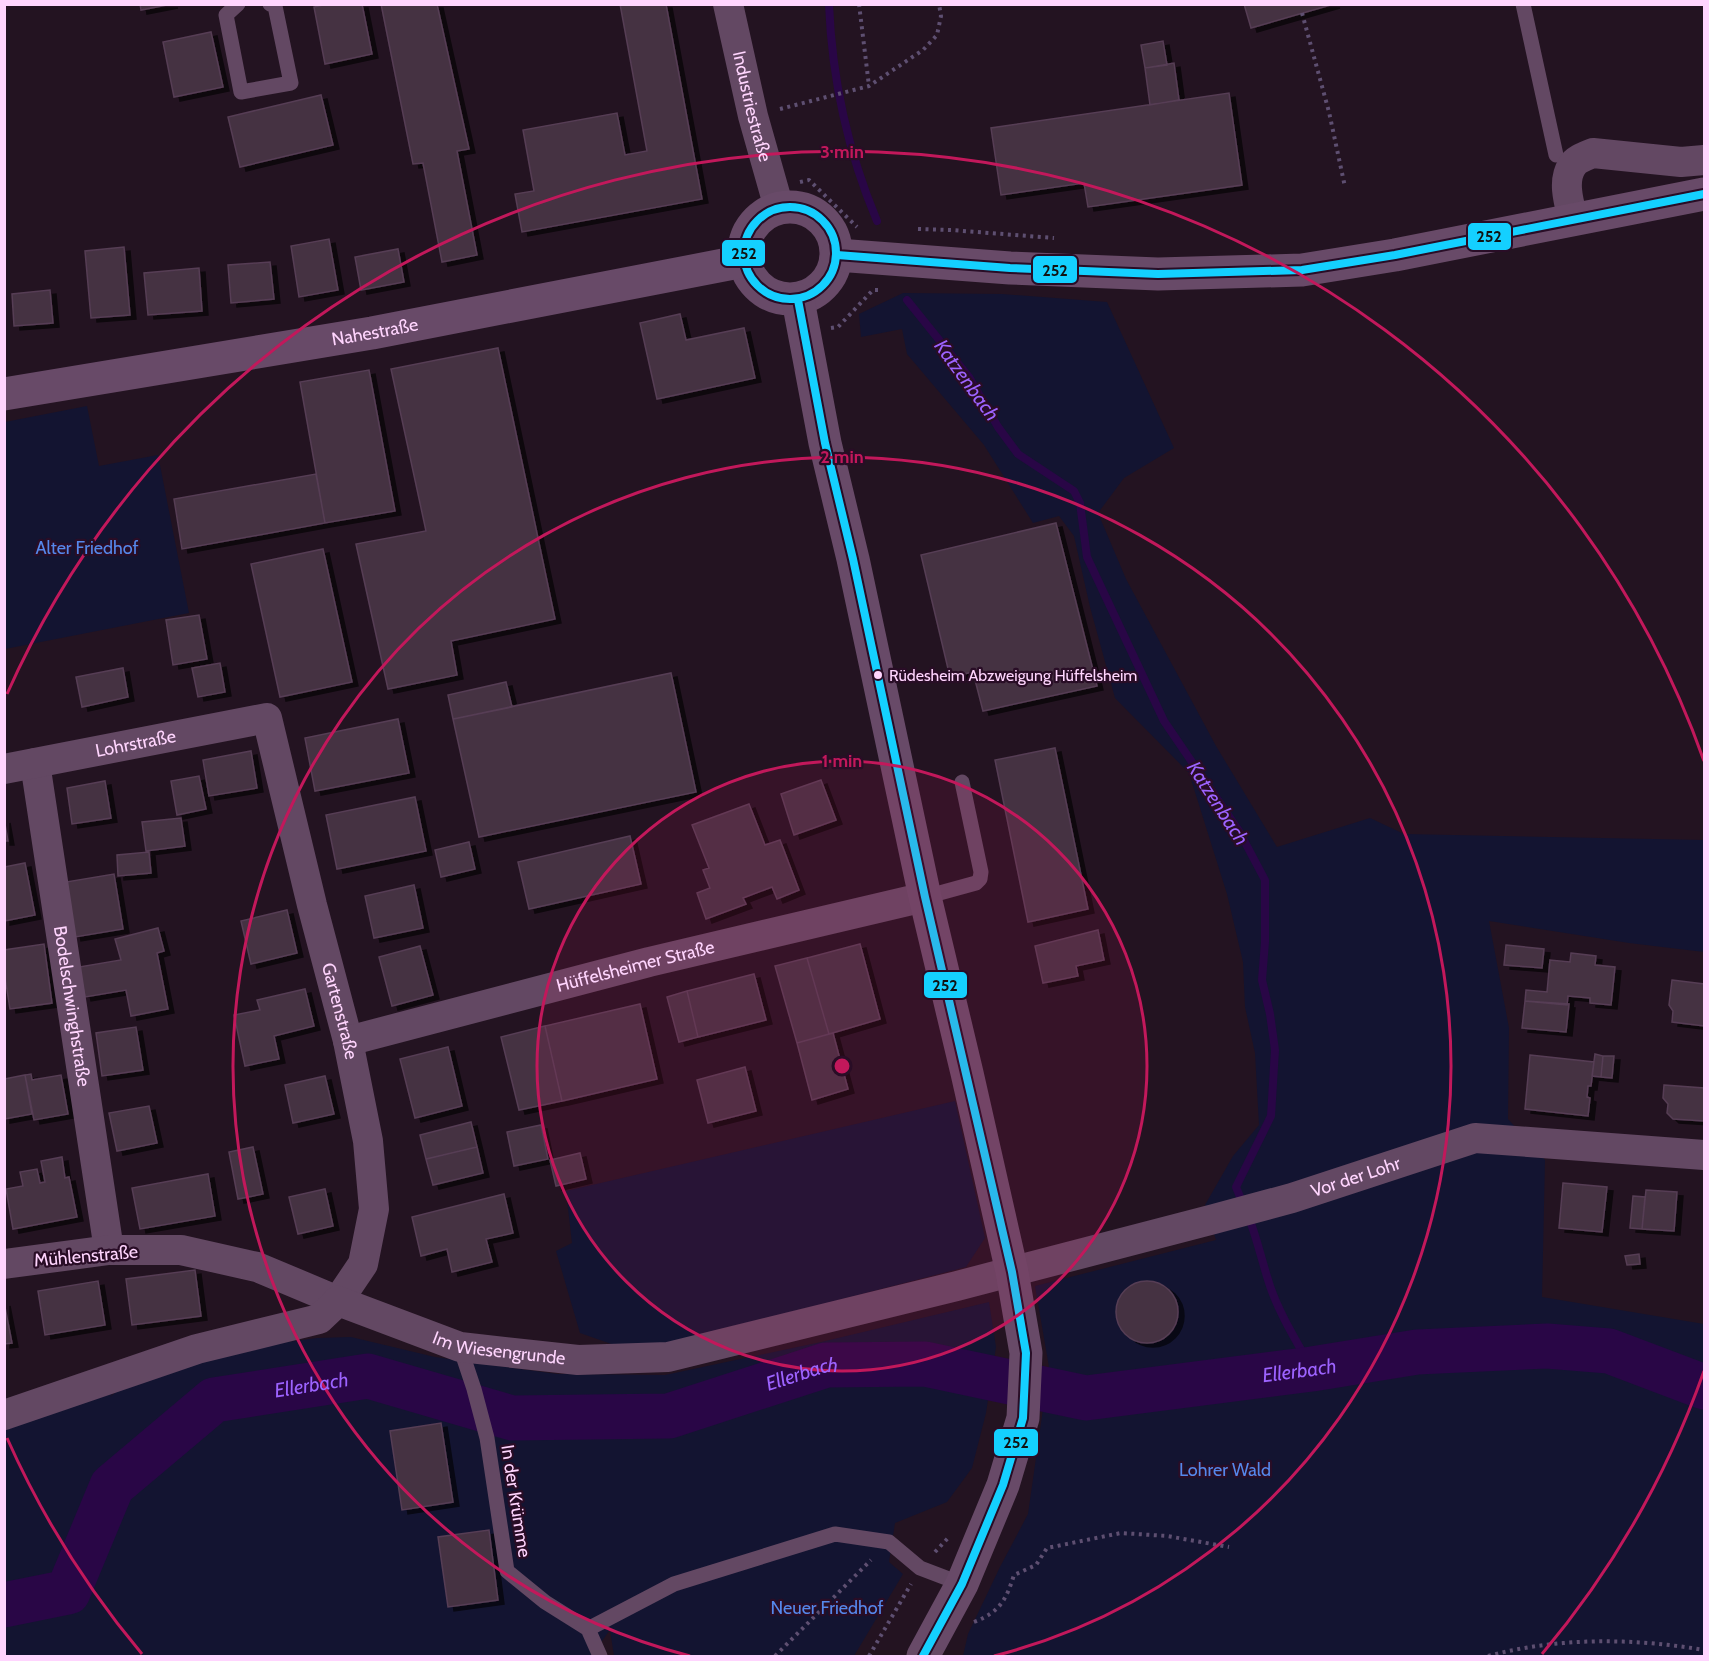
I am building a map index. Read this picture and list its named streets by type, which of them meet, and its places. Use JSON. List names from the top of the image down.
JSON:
{
  "streets": {
    "main road": ["Nahestraße"],
    "street": [
      "Industriestraße",
      "Lohrstraße",
      "Hüffelsheimer Straße",
      "Bodelschwinghstraße",
      "Gartenstraße",
      "Vor der Lohr",
      "Mühlenstraße",
      "Im Wiesengrunde"
    ],
    "lane": ["In der Krümme"]
  },
  "crossings": [
    ["Industriestraße", "Nahestraße"],
    ["Lohrstraße", "Bodelschwinghstraße"],
    ["Lohrstraße", "Gartenstraße"],
    ["Hüffelsheimer Straße", "Gartenstraße"],
    ["Bodelschwinghstraße", "Mühlenstraße"],
    ["Gartenstraße", "Mühlenstraße"],
    ["Gartenstraße", "Im Wiesengrunde"],
    ["Vor der Lohr", "Im Wiesengrunde"],
    ["Mühlenstraße", "Im Wiesengrunde"],
    ["Im Wiesengrunde", "In der Krümme"]
  ],
  "water": ["Katzenbach", "Ellerbach"],
  "parks": ["Alter Friedhof", "Lohrer Wald", "Neuer Friedhof"],
  "places": ["Rüdesheim Abzweigung Hüffelsheim"],
  "lines": ["transit line 252"],
  "rings": ["3 min", "2 min", "1 min"]
}
